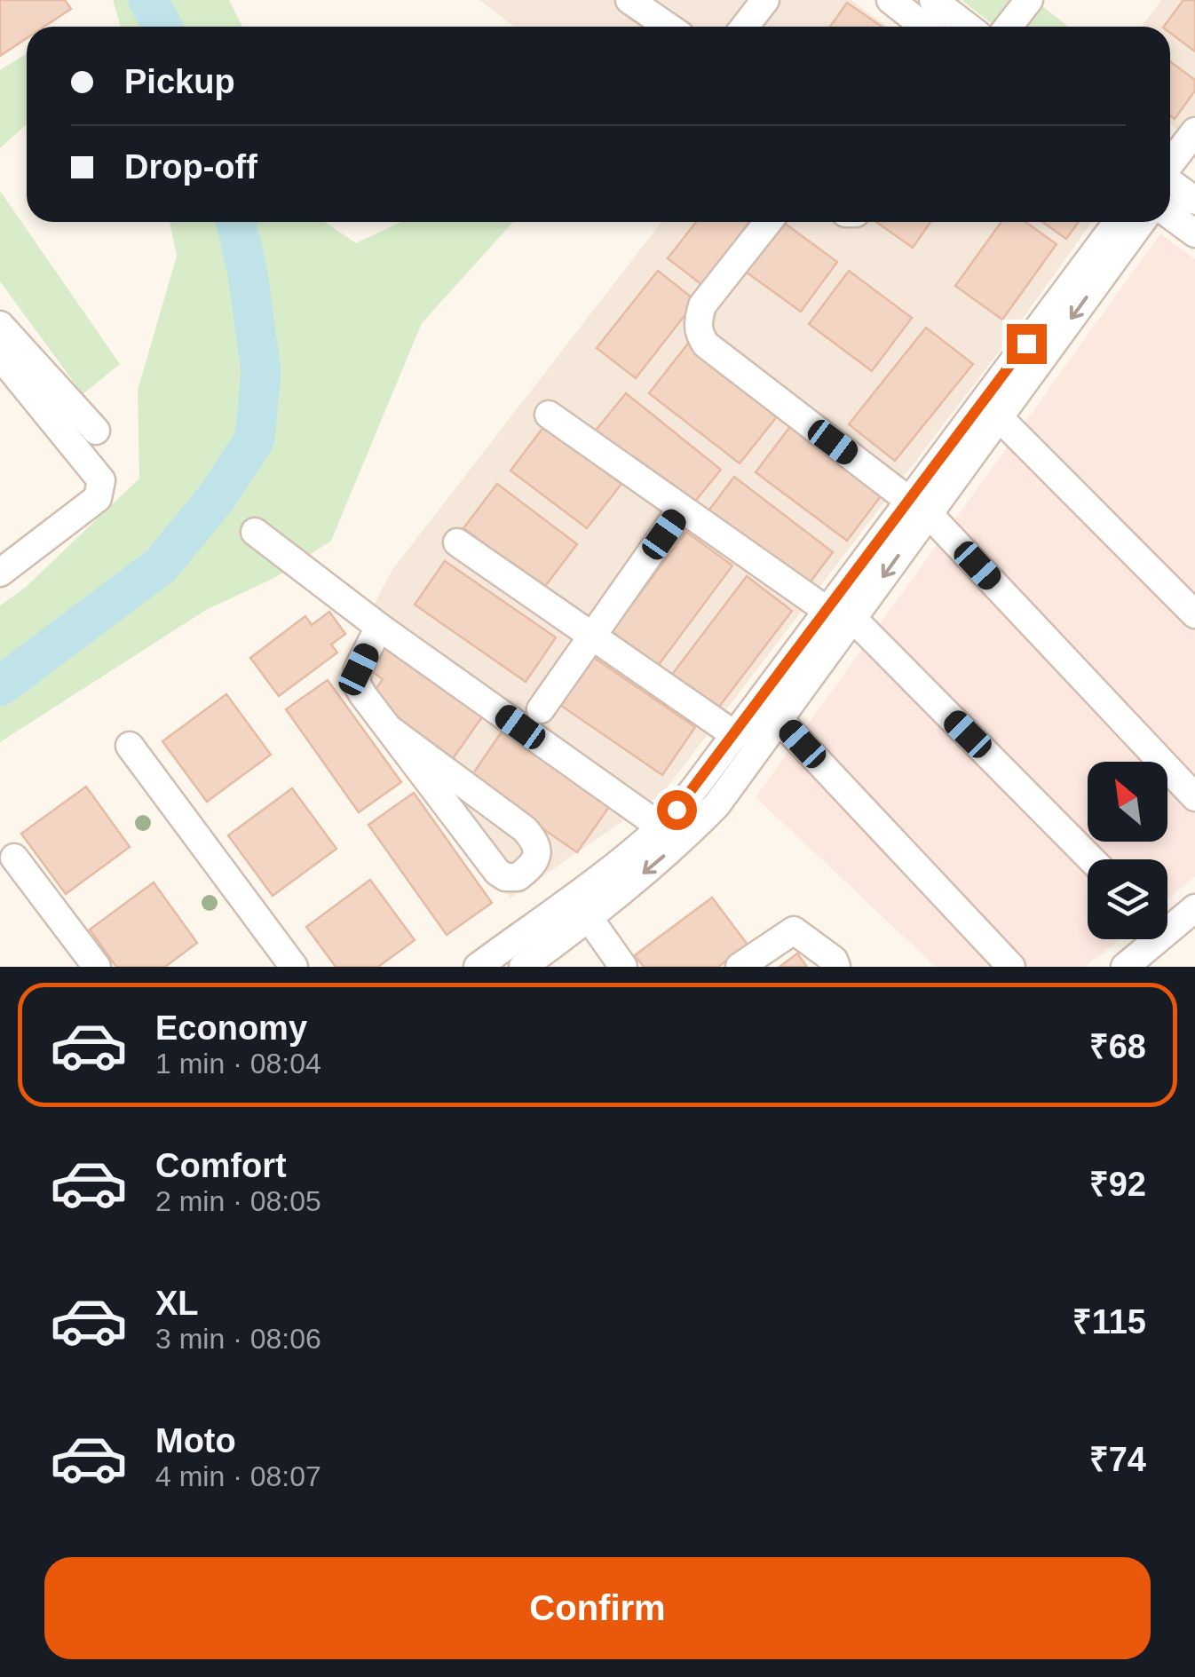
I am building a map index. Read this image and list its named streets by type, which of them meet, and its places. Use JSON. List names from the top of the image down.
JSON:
{
  "north": "top left",
  "page": {
    "banner": ["Pickup", "Drop-off"],
    "list": [
      {
        "name": "Economy",
        "note": "1 min · 08:04",
        "value": "₹68"
      },
      {
        "name": "Comfort",
        "note": "2 min · 08:05",
        "value": "₹92"
      },
      {
        "name": "XL",
        "note": "3 min · 08:06",
        "value": "₹115"
      },
      {
        "name": "Moto",
        "note": "4 min · 08:07",
        "value": "₹74"
      }
    ],
    "buttons": "Confirm"
  }
}
